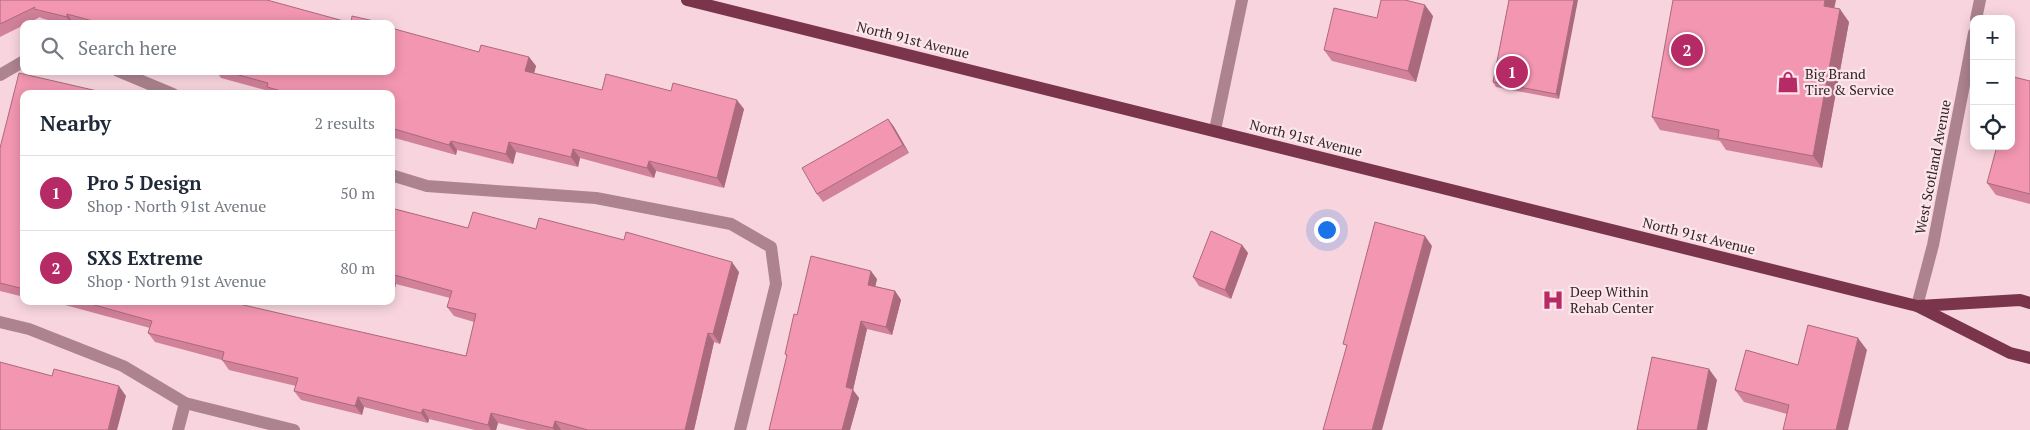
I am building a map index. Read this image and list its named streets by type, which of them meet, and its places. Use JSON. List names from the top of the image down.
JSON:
{
  "streets": {
    "main road": ["North 91st Avenue"],
    "street": ["West Scotland Avenue"]
  },
  "crossings": [
    ["North 91st Avenue", "West Scotland Avenue"]
  ],
  "places": {
    "shop": ["Big Brand Tire & Service"],
    "hospital": ["Deep Within Rehab Center"]
  },
  "page": {
    "map_buttons": ["+", "−"],
    "search": "Search here",
    "pins": ["2", "1"],
    "heading": ["Nearby", "2 results"],
    "list": [
      {
        "mark": "1",
        "name": "Pro 5 Design",
        "note": "Shop · North 91st Avenue",
        "value": "50 m"
      },
      {
        "mark": "2",
        "name": "SXS Extreme",
        "note": "Shop · North 91st Avenue",
        "value": "80 m"
      }
    ]
  }
}
